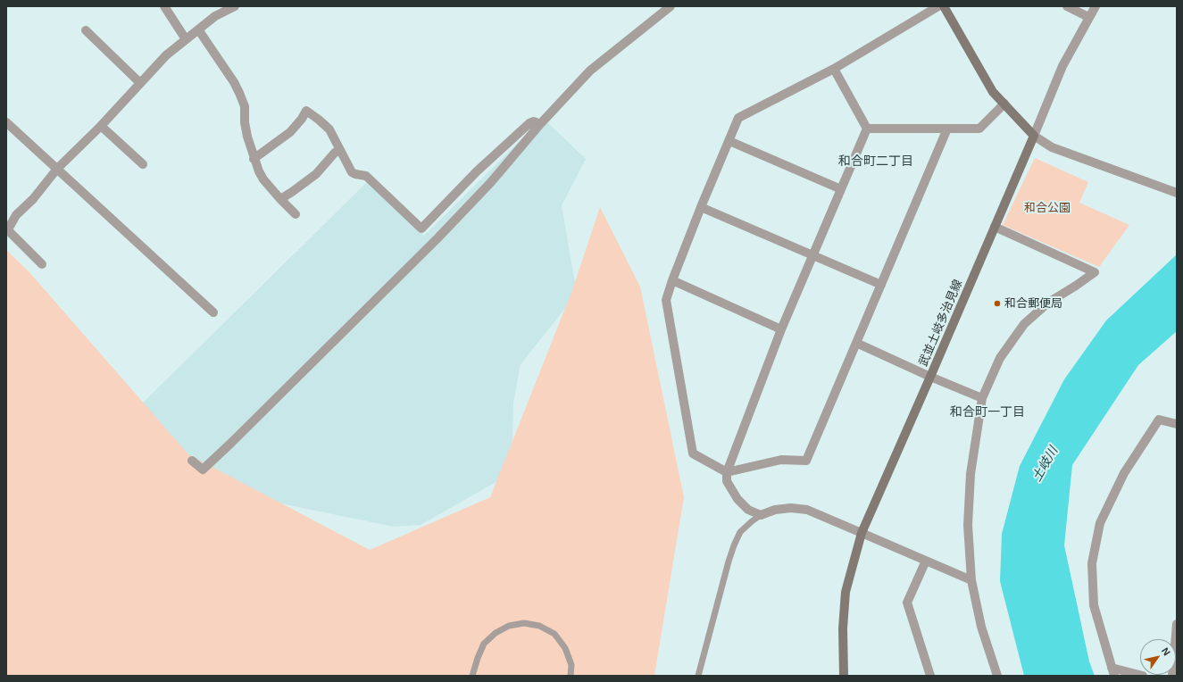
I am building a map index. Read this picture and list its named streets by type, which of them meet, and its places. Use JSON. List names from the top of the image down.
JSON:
{
  "streets": {
    "main road": ["武並土岐多治見線"]
  },
  "districts": ["和合町二丁目", "和合町一丁目"],
  "water": ["土岐川"],
  "parks": ["和合公園"],
  "places": ["和合郵便局"],
  "north": "top right"
}
